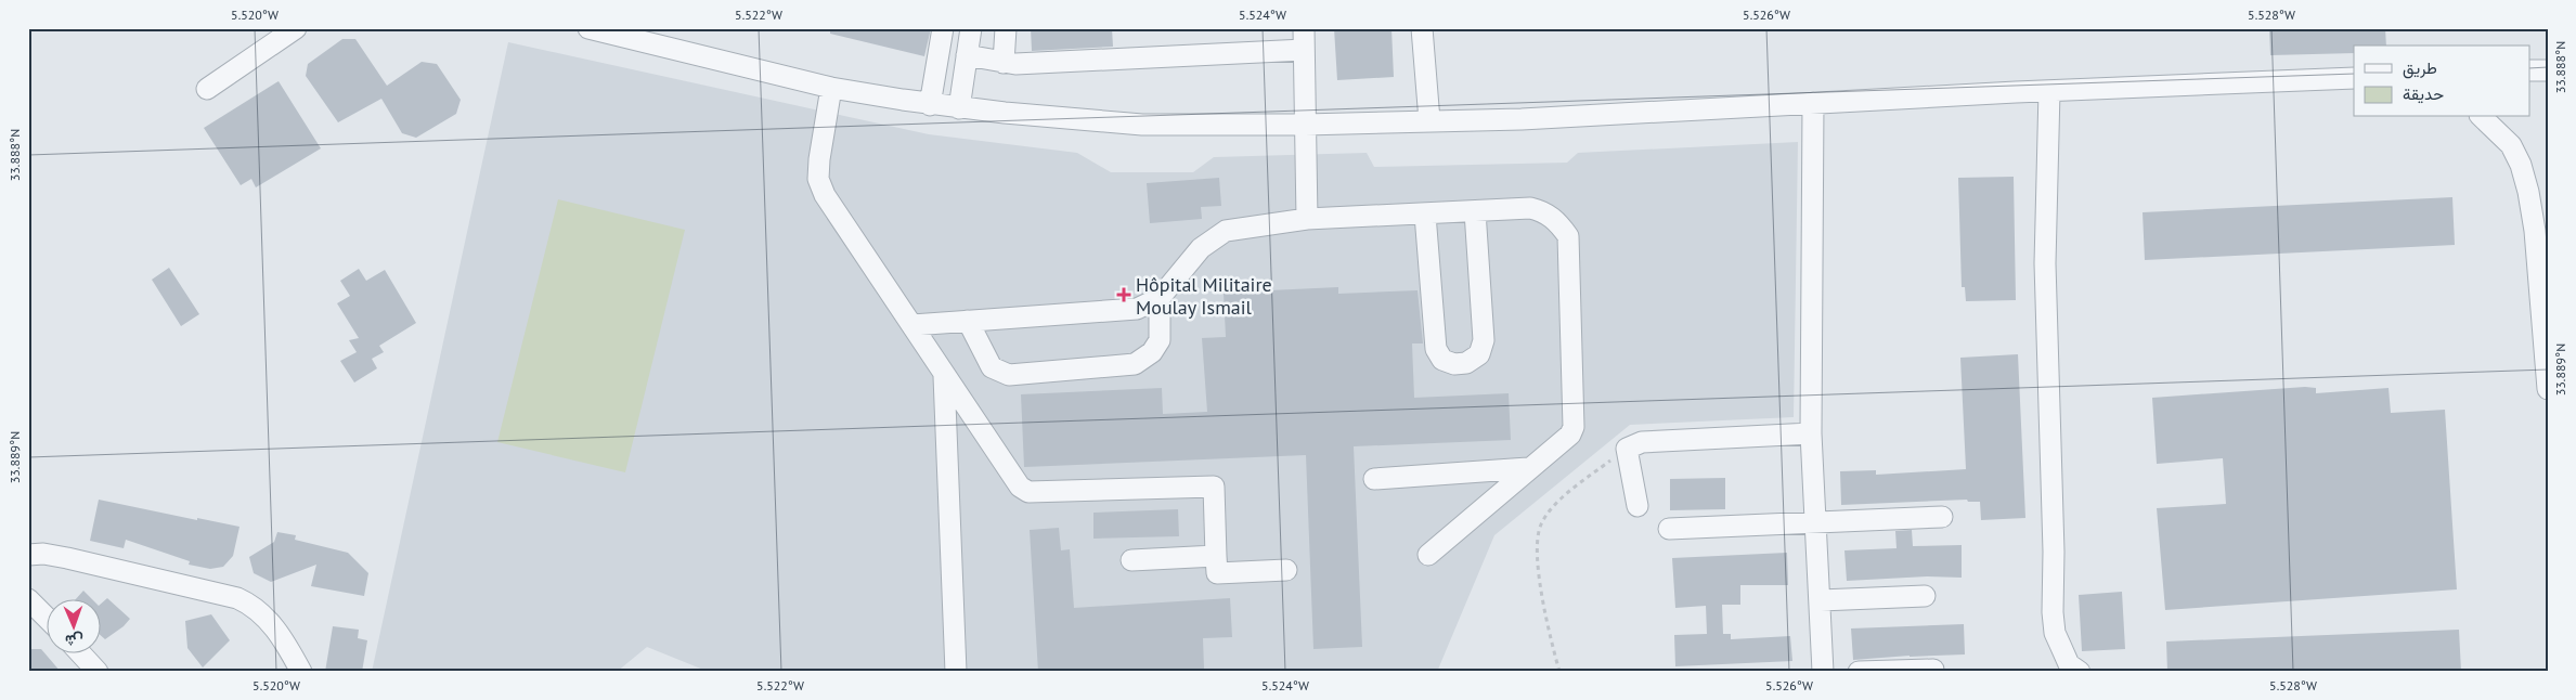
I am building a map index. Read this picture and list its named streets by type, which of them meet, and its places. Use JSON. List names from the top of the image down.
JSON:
{
  "places": {
    "health": ["Hôpital Militaire Moulay Ismail"]
  },
  "legend": ["طريق", "حديقة"],
  "north": "bottom",
  "coordinates": [
    "5.520°W",
    "5.522°W",
    "5.524°W",
    "5.526°W",
    "5.528°W",
    "33.888°N",
    "33.889°N"
  ]
}
